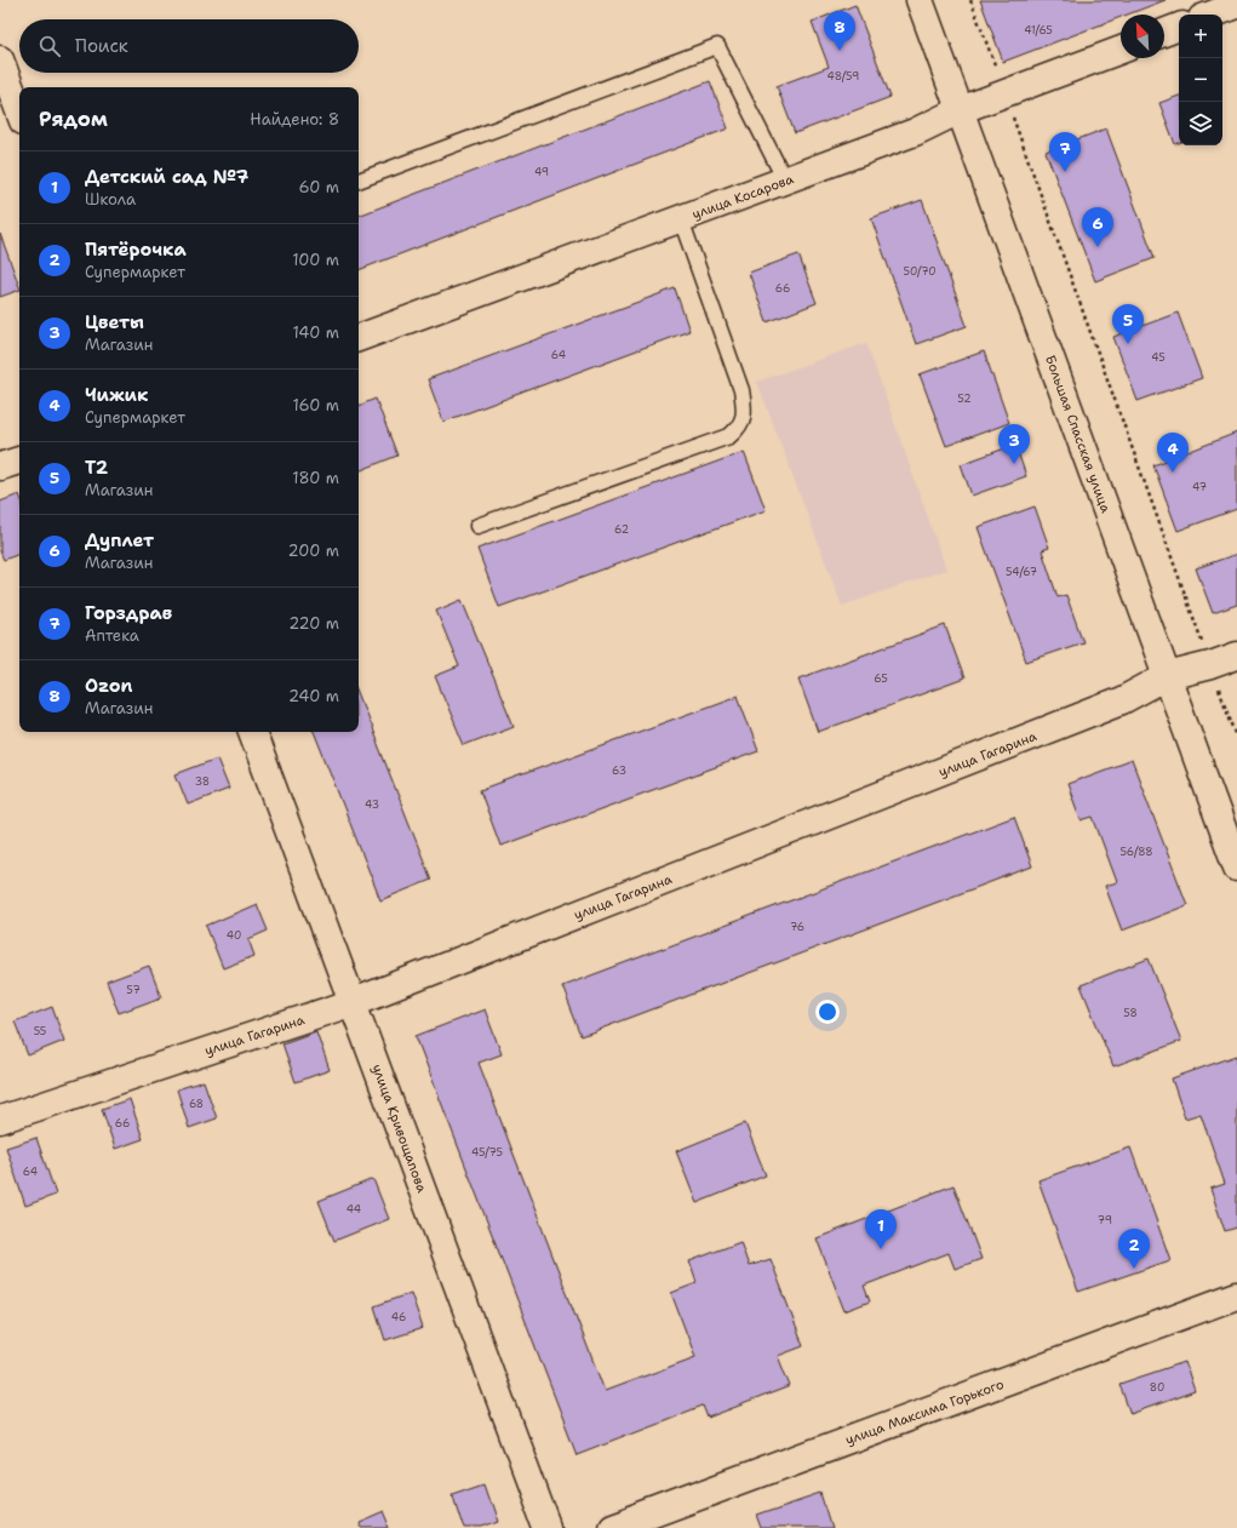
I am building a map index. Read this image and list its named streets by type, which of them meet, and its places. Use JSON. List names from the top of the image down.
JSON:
{
  "streets": {
    "street": [
      "улица Косарова",
      "Большая Спасская улица",
      "улица Гагарина",
      "улица Кривощапова",
      "улица Максима Горького"
    ]
  },
  "crossings": [
    ["улица Косарова", "Большая Спасская улица"],
    ["Большая Спасская улица", "улица Гагарина"],
    ["улица Гагарина", "улица Кривощапова"]
  ],
  "house_numbers": [
    "41/65",
    "48/59",
    "49",
    "50/70",
    "66",
    "64",
    "45",
    "52",
    "47",
    "62",
    "54/67",
    "65",
    "63",
    "38",
    "43",
    "56/88",
    "76",
    "40",
    "57",
    "58",
    "55",
    "68",
    "66",
    "45/75",
    "64",
    "44",
    "79",
    "46",
    "80"
  ],
  "north": "top left",
  "page": {
    "pins": [
      "8",
      "7",
      "6",
      "5",
      "3",
      "4",
      "1",
      "2"
    ],
    "map_buttons": ["+", "−"],
    "search": "Поиск",
    "heading": ["Рядом", "Найдено: 8"],
    "list": [
      {
        "mark": "1",
        "name": "Детский сад №7",
        "note": "Школа",
        "value": "60 m"
      },
      {
        "mark": "2",
        "name": "Пятёрочка",
        "note": "Супермаркет",
        "value": "100 m"
      },
      {
        "mark": "3",
        "name": "Цветы",
        "note": "Магазин",
        "value": "140 m"
      },
      {
        "mark": "4",
        "name": "Чижик",
        "note": "Супермаркет",
        "value": "160 m"
      },
      {
        "mark": "5",
        "name": "T2",
        "note": "Магазин",
        "value": "180 m"
      },
      {
        "mark": "6",
        "name": "Дуплет",
        "note": "Магазин",
        "value": "200 m"
      },
      {
        "mark": "7",
        "name": "Горздрав",
        "note": "Аптека",
        "value": "220 m"
      },
      {
        "mark": "8",
        "name": "Ozon",
        "note": "Магазин",
        "value": "240 m"
      }
    ]
  }
}
